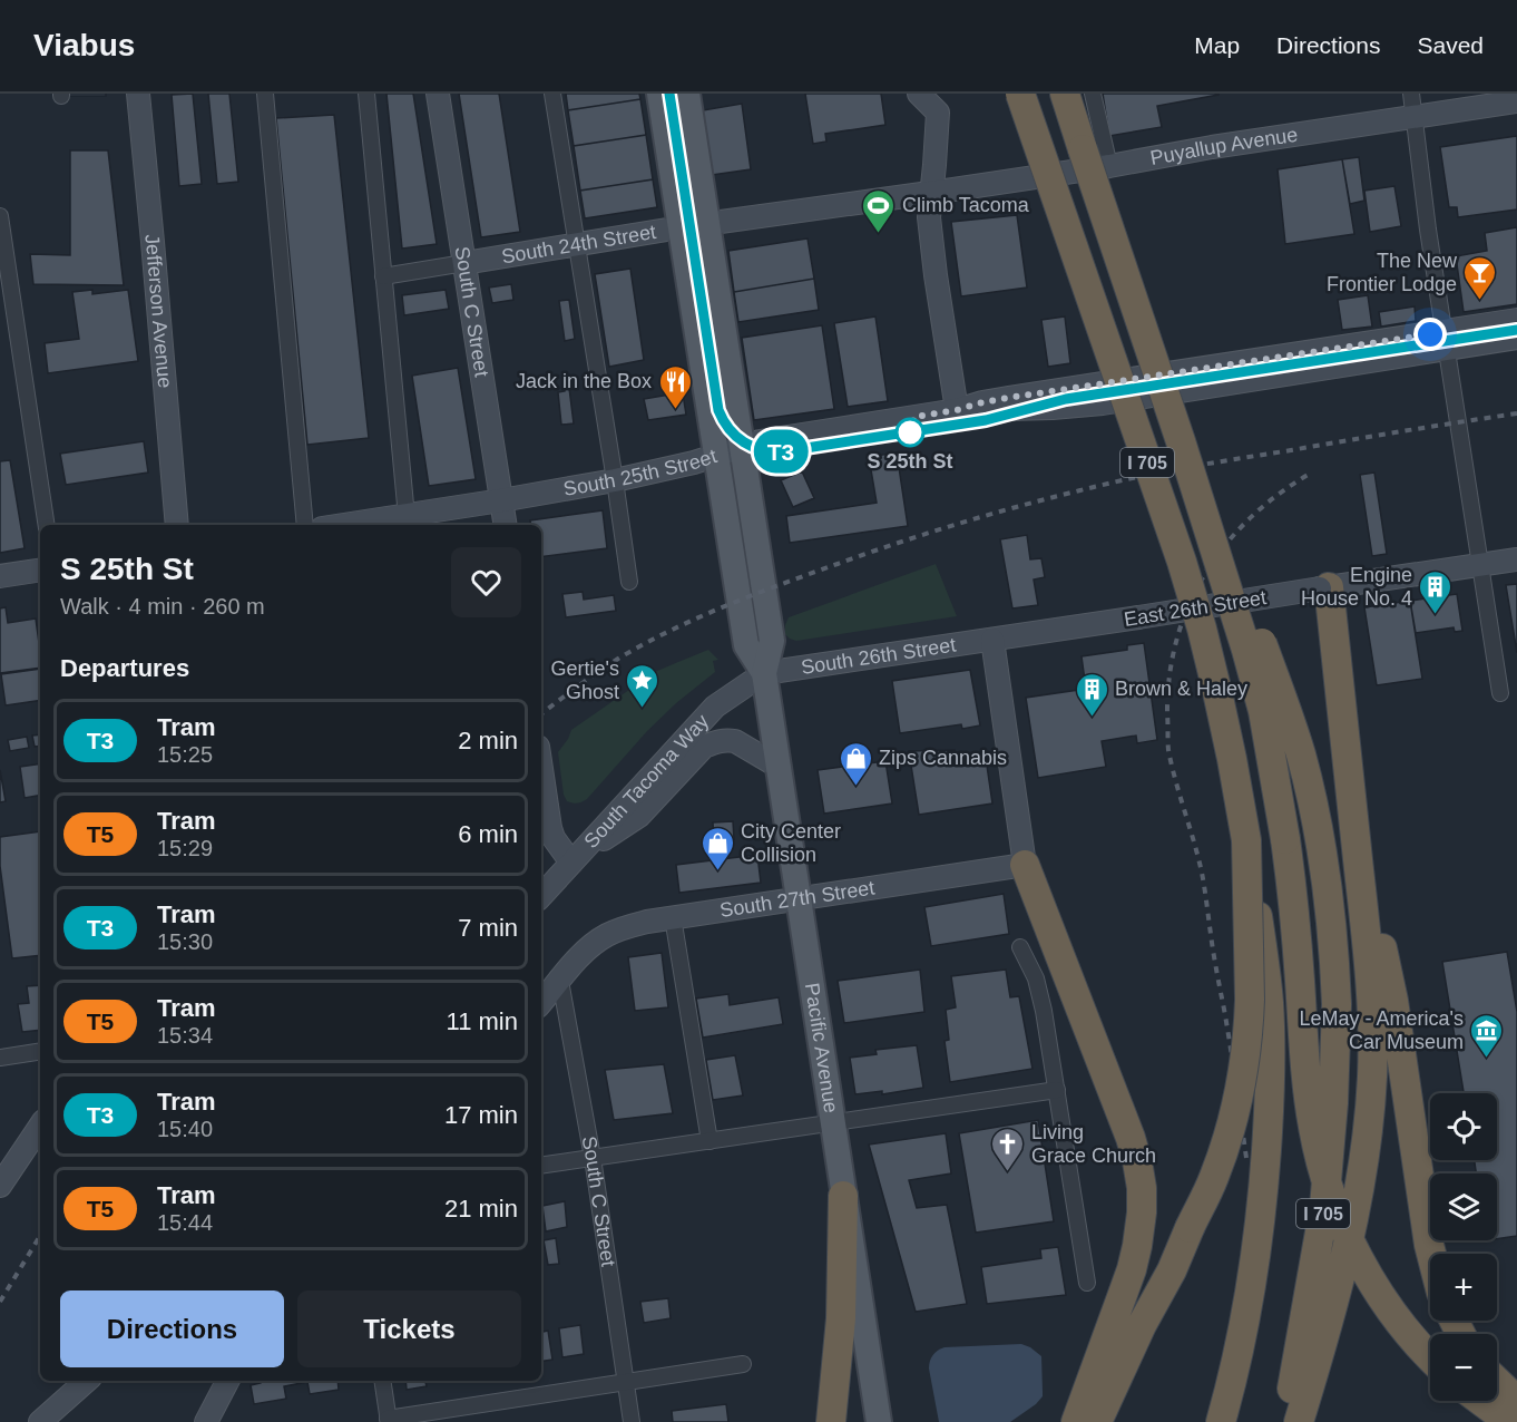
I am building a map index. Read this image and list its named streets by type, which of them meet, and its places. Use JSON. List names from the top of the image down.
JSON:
{
  "streets": {
    "highway": ["I 705"],
    "main road": ["Pacific Avenue"],
    "street": [
      "Puyallup Avenue",
      "South 24th Street",
      "Jefferson Avenue",
      "South C Street",
      "South 25th Street",
      "East 26th Street",
      "South 26th Street",
      "South Tacoma Way",
      "South 27th Street"
    ]
  },
  "crossings": [
    ["Puyallup Avenue", "South 24th Street"],
    ["South 24th Street", "South C Street"],
    ["South 24th Street", "Pacific Avenue"],
    ["South C Street", "South 25th Street"],
    ["South C Street", "South 27th Street"],
    ["South 25th Street", "Pacific Avenue"],
    ["East 26th Street", "South 26th Street"],
    ["South 26th Street", "South Tacoma Way"],
    ["South 26th Street", "Pacific Avenue"],
    ["South Tacoma Way", "Pacific Avenue"],
    ["South 27th Street", "Pacific Avenue"]
  ],
  "places": {
    "sports": ["Climb Tacoma"],
    "bar": ["The New Frontier Lodge"],
    "restaurant": ["Jack in the Box"],
    "other": ["S 25th St"],
    "building": ["Engine House No. 4", "Brown & Haley"],
    "place": ["Gertie's Ghost"],
    "shop": ["Zips Cannabis", "City Center Collision"],
    "museum": ["LeMay - America's Car Museum"],
    "church": ["Living Grace Church"]
  },
  "lines": ["tram line T3"],
  "page": {
    "header": "Viabus",
    "nav": ["Map", "Directions", "Saved"],
    "on_map": "T3",
    "heading": [
      ["S 25th St", "Walk · 4 min · 260 m"],
      "Departures"
    ],
    "list": [
      {
        "mark": "T3",
        "name": "Tram",
        "note": "15:25",
        "value": "2 min"
      },
      {
        "mark": "T5",
        "name": "Tram",
        "note": "15:29",
        "value": "6 min"
      },
      {
        "mark": "T3",
        "name": "Tram",
        "note": "15:30",
        "value": "7 min"
      },
      {
        "mark": "T5",
        "name": "Tram",
        "note": "15:34",
        "value": "11 min"
      },
      {
        "mark": "T3",
        "name": "Tram",
        "note": "15:40",
        "value": "17 min"
      },
      {
        "mark": "T5",
        "name": "Tram",
        "note": "15:44",
        "value": "21 min"
      }
    ],
    "map_buttons": ["+", "−"],
    "buttons": ["Directions", "Tickets"]
  }
}
